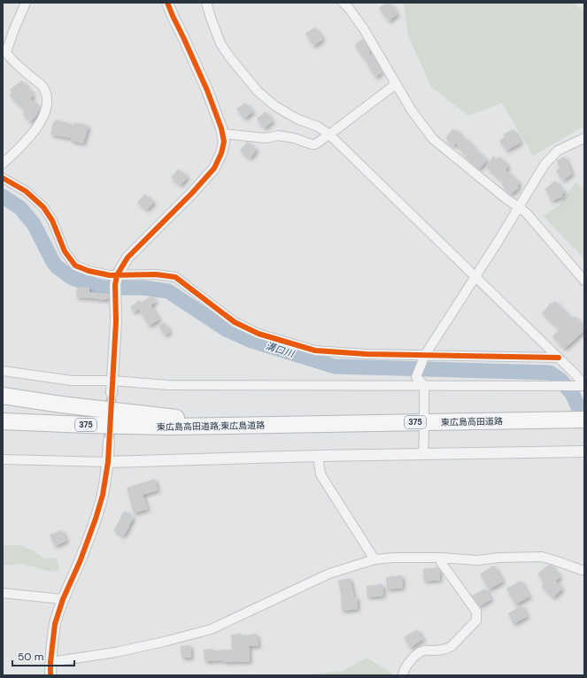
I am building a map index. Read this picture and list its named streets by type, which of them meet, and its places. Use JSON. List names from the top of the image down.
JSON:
{
  "streets": {
    "highway": ["東広島高田道路", "375", "東広島高田道路;東広島道路"]
  },
  "crossings": [
    ["東広島高田道路", "東広島高田道路;東広島道路"]
  ],
  "water": ["溝口川"],
  "scale_bar": "50 m"
}
